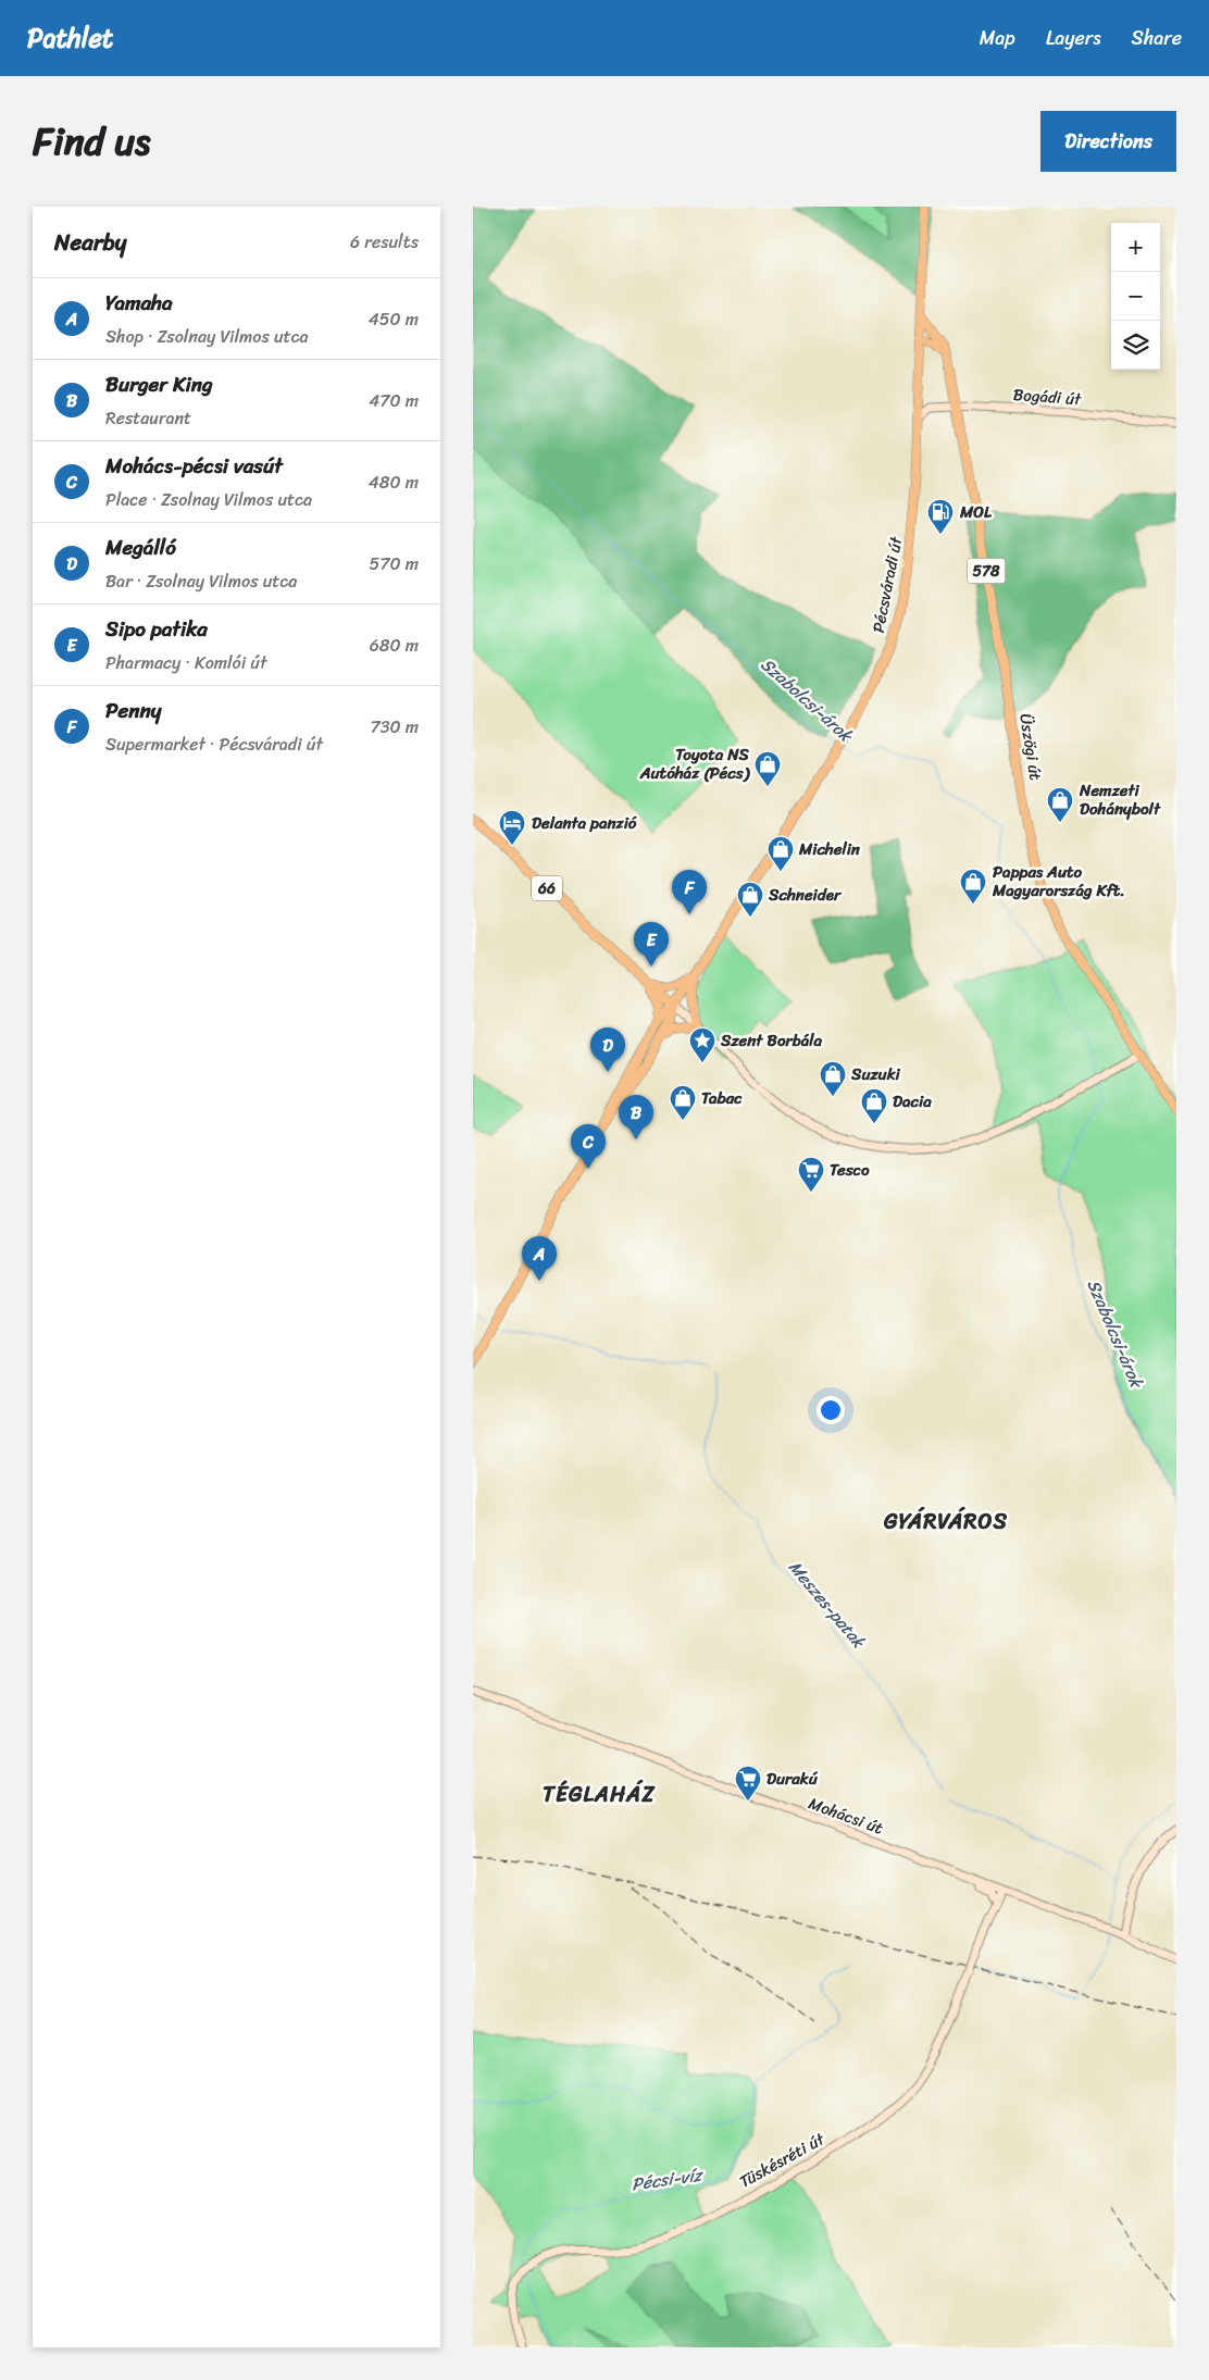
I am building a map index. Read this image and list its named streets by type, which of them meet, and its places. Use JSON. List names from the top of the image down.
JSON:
{
  "streets": {
    "main road": [
      "Bogádi út",
      "578",
      "Pécsváradi út",
      "Üszögi út",
      "66",
      "Mohácsi út",
      "Tüskésréti út"
    ]
  },
  "crossings": [
    ["Bogádi út", "Pécsváradi út"],
    ["Bogádi út", "Üszögi út"],
    ["Pécsváradi út", "Üszögi út"],
    ["Pécsváradi út", "66"],
    ["Mohácsi út", "Tüskésréti út"]
  ],
  "districts": ["GYÁRVÁROS", "TÉGLAHÁZ"],
  "water": ["Szabolcsi-árok", "Meszes-patak", "Pécsi-víz"],
  "places": {
    "fuel station": ["MOL"],
    "shop": [
      "Toyota NS Autóház (Pécs)",
      "Nemzeti Dohánybolt",
      "Michelin",
      "Pappas Auto Magyarország Kft.",
      "Schneider",
      "Suzuki",
      "Tabac",
      "Dacia"
    ],
    "hotel": ["Delanta panzió"],
    "place": ["Szent Borbála"],
    "supermarket": ["Tesco", "Durakú"]
  },
  "page": {
    "header": "Pathlet",
    "nav": ["Map", "Layers", "Share"],
    "title": "Find us",
    "buttons": "Directions",
    "heading": ["Nearby", "6 results"],
    "map_buttons": ["+", "−"],
    "list": [
      {
        "mark": "A",
        "name": "Yamaha",
        "note": "Shop · Zsolnay Vilmos utca",
        "value": "450 m"
      },
      {
        "mark": "B",
        "name": "Burger King",
        "note": "Restaurant",
        "value": "470 m"
      },
      {
        "mark": "C",
        "name": "Mohács-pécsi vasút",
        "note": "Place · Zsolnay Vilmos utca",
        "value": "480 m"
      },
      {
        "mark": "D",
        "name": "Megálló",
        "note": "Bar · Zsolnay Vilmos utca",
        "value": "570 m"
      },
      {
        "mark": "E",
        "name": "Sipo patika",
        "note": "Pharmacy · Komlói út",
        "value": "680 m"
      },
      {
        "mark": "F",
        "name": "Penny",
        "note": "Supermarket · Pécsváradi út",
        "value": "730 m"
      }
    ],
    "pins": [
      "F",
      "E",
      "D",
      "B",
      "C",
      "A"
    ]
  }
}
